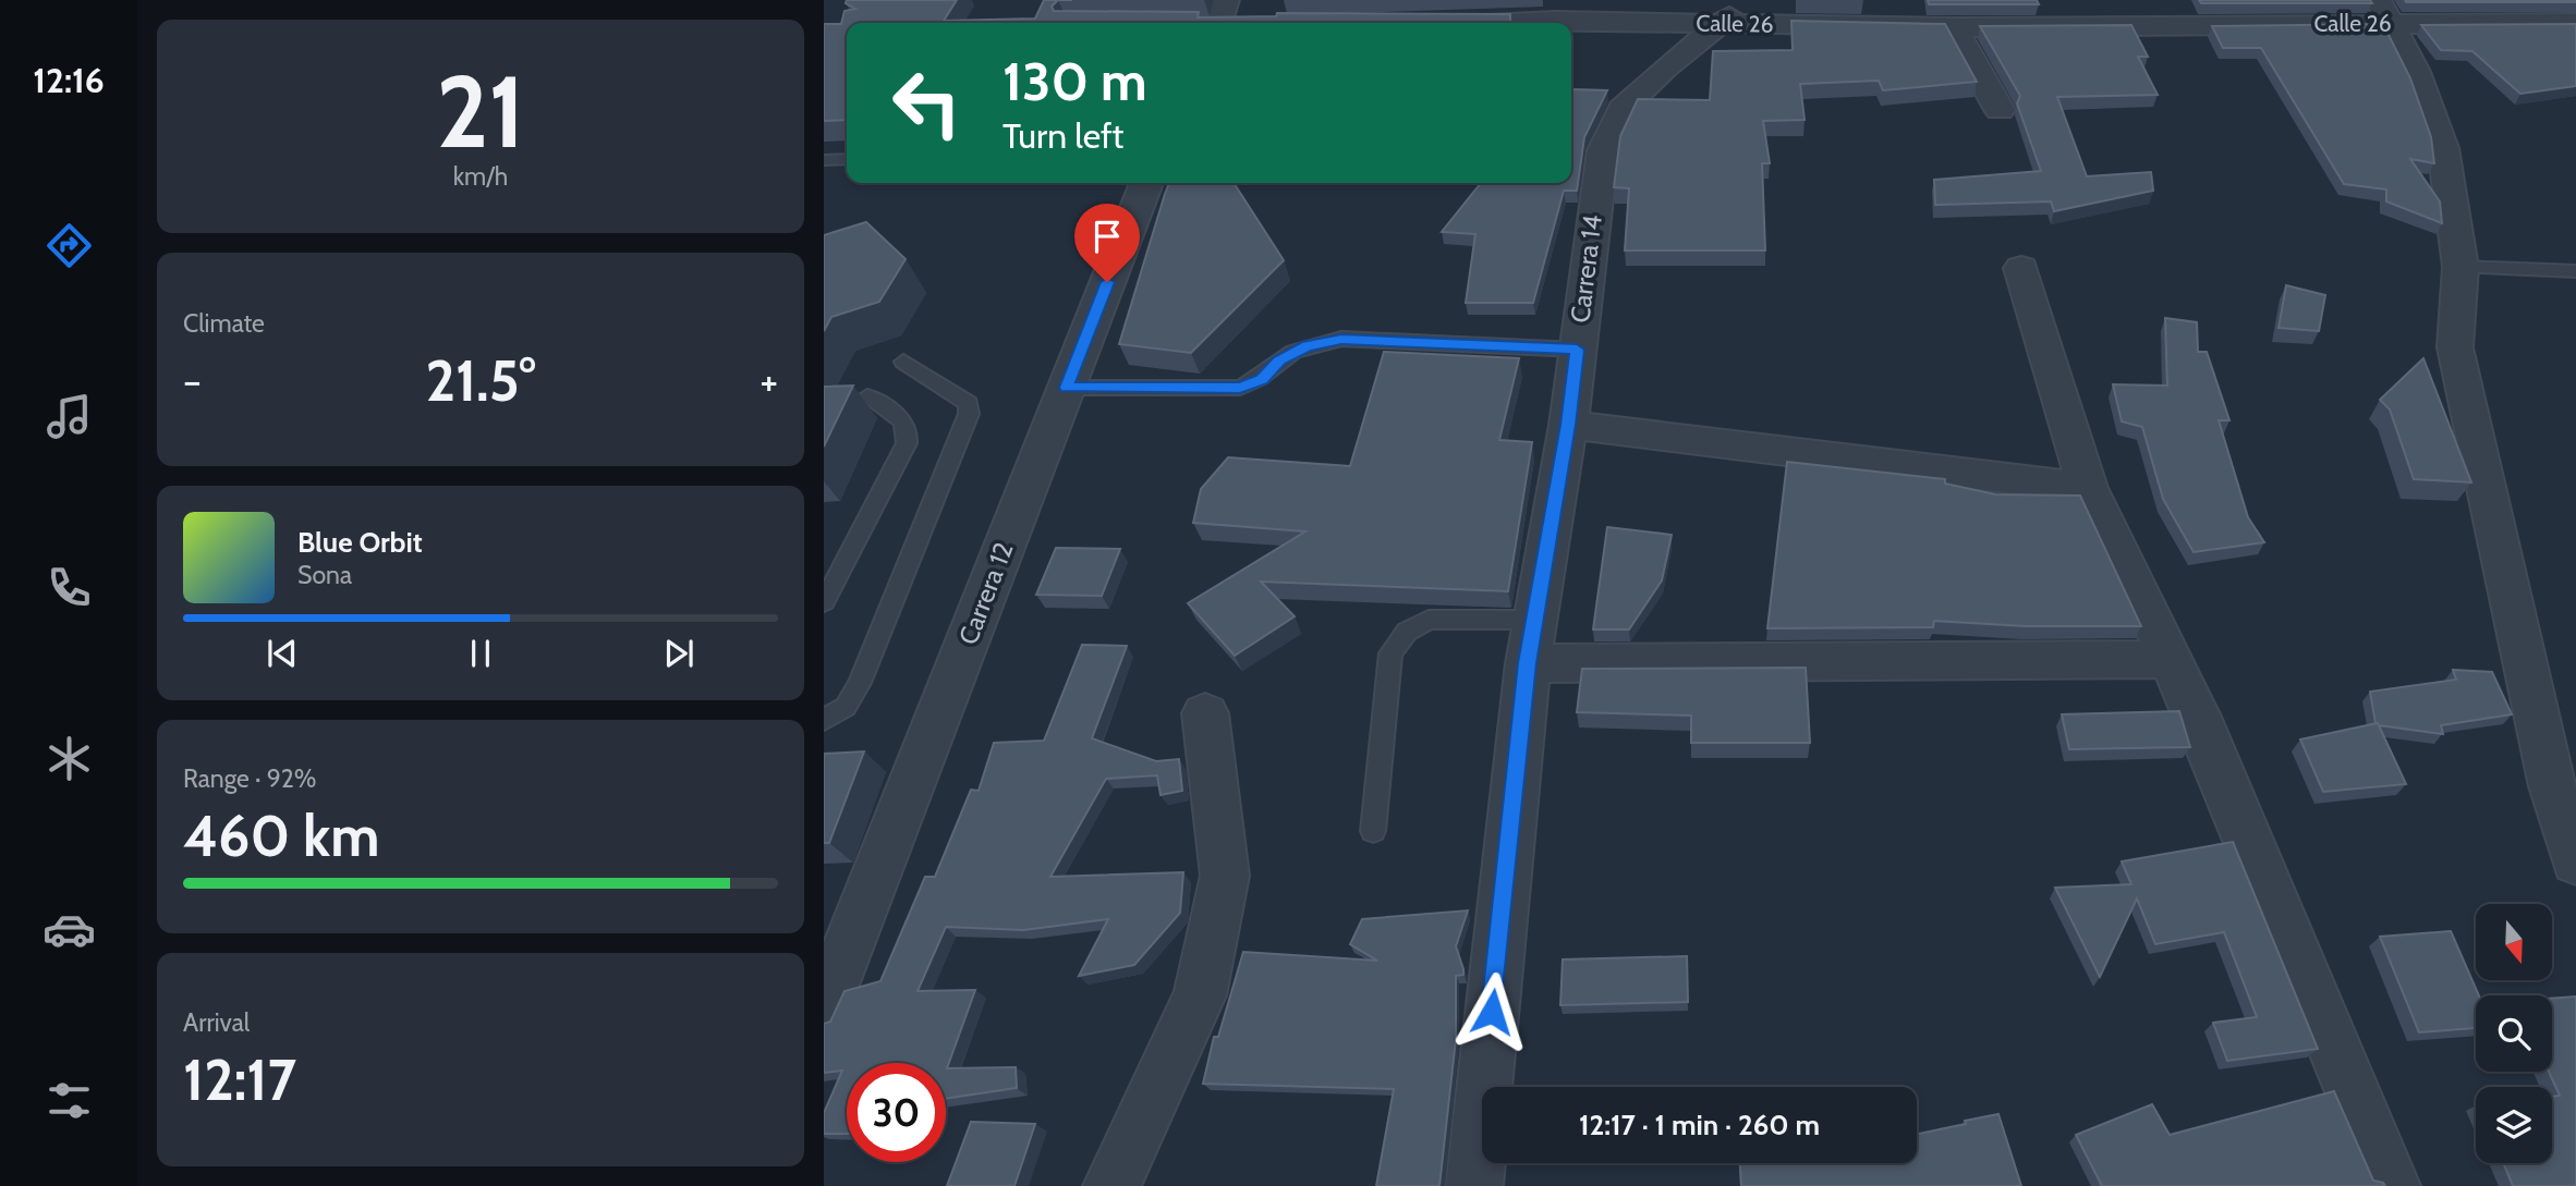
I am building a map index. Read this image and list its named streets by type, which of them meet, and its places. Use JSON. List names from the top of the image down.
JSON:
{
  "streets": {
    "street": ["Calle 26", "Carrera 14", "Carrera 12"]
  },
  "crossings": [
    ["Calle 26", "Carrera 14"]
  ],
  "north": "bottom",
  "page": {
    "tabs": "12:16",
    "tile": [
      ["21", "km/h"],
      "Climate",
      ["Range · 92%", "460 km"],
      ["Arrival", "12:17"]
    ],
    "turn": ["130 m", "Turn left"],
    "heat": ["−", "21.5°", "+"],
    "song": ["Blue Orbit", "Sona"],
    "limit": "30",
    "trip": "12:17 · 1 min · 260 m"
  }
}
